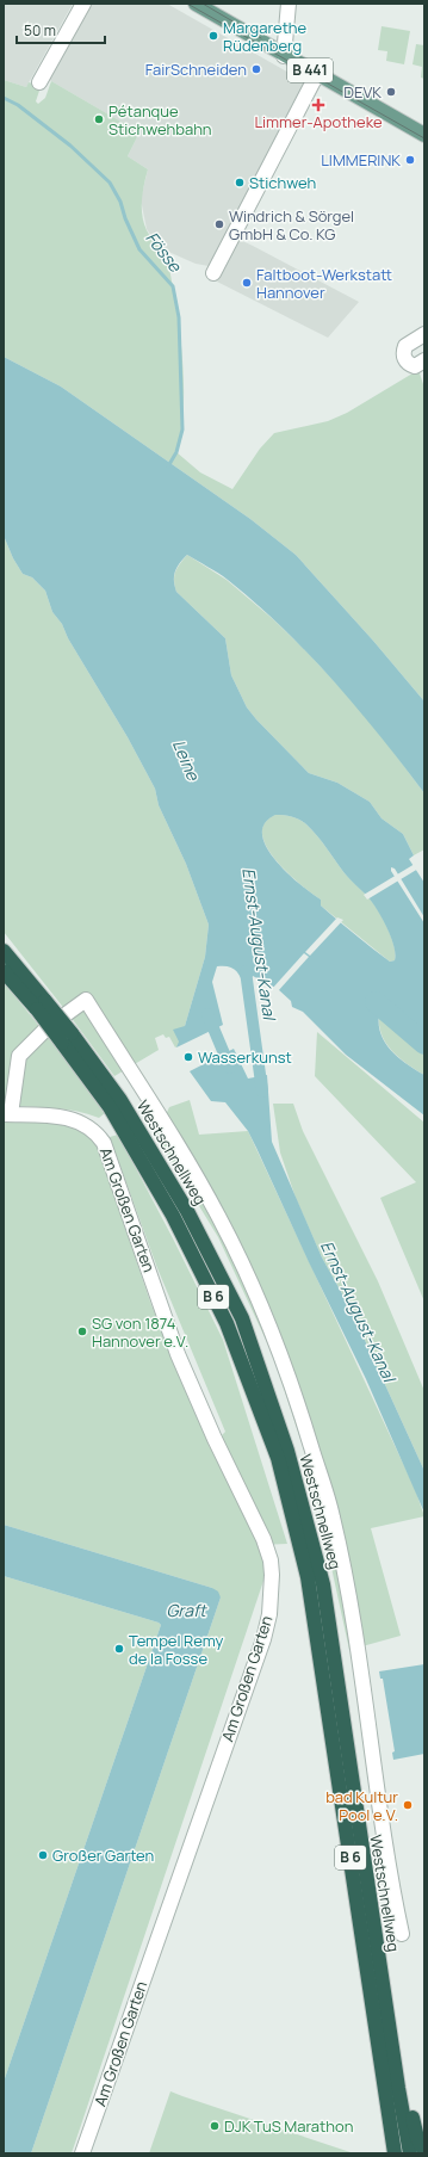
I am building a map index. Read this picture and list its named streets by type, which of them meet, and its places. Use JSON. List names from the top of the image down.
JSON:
{
  "streets": {
    "highway": ["Westschnellweg", "B 6"],
    "main road": ["B 441"],
    "street": ["Am Großen Garten"]
  },
  "water": [
    "Fösse",
    "Leine",
    "Ernst-August-Kanal",
    "Graft"
  ],
  "places": {
    "other": [
      "Margarethe Rüdenberg",
      "FairSchneiden",
      "DEVK",
      "Pétanque Stichwehbahn",
      "LIMMERINK",
      "Stichweh",
      "Windrich & Sörgel GmbH & Co. KG",
      "Faltboot-Werkstatt Hannover",
      "Wasserkunst",
      "SG von 1874 Hannover e.V.",
      "Tempel Remy de la Fosse",
      "bad Kultur Pool e.V.",
      "Großer Garten",
      "DJK TuS Marathon"
    ],
    "health": ["Limmer-Apotheke"]
  },
  "scale_bar": "50 m"
}
